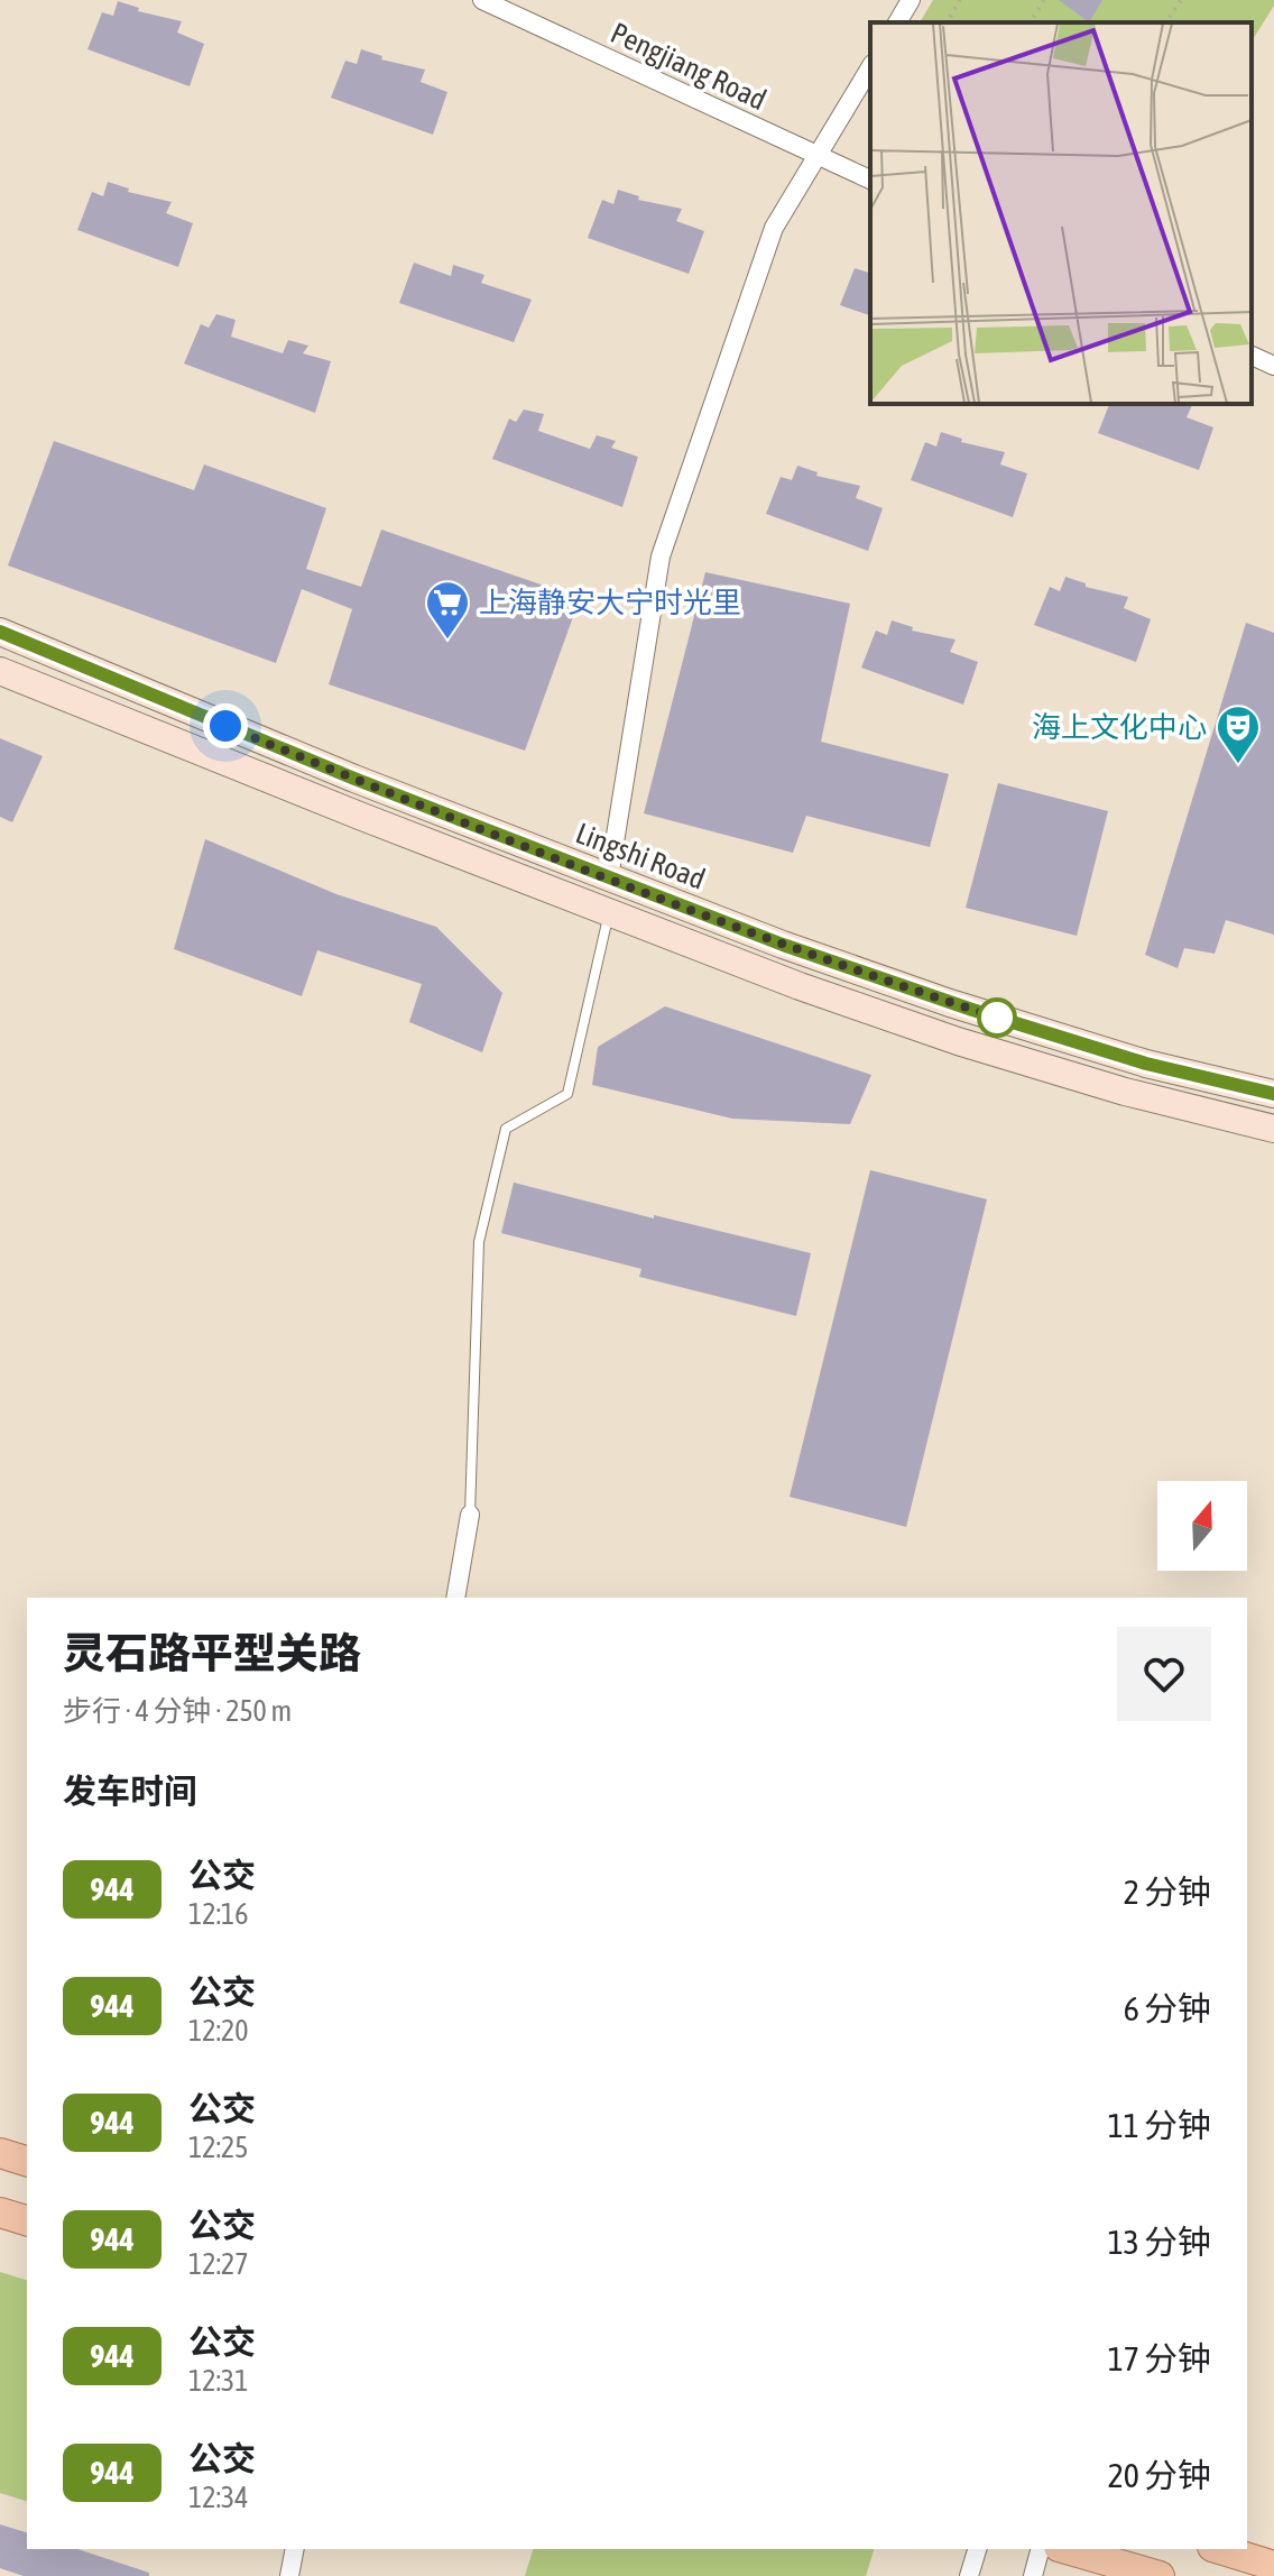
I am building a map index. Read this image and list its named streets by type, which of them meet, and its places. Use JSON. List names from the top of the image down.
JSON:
{
  "streets": {
    "main road": ["Lingshi Road"],
    "street": ["Pengjiang Road"]
  },
  "places": {
    "supermarket": ["上海静安大宁时光里"],
    "theatre": ["海上文化中心"]
  },
  "lines": ["bus line 944"],
  "north": "top",
  "page": {
    "heading": [
      ["灵石路平型关路", "步行 · 4 分钟 · 250 m"],
      "发车时间"
    ],
    "list": [
      {
        "mark": "944",
        "name": "公交",
        "note": "12:16",
        "value": "2 分钟"
      },
      {
        "mark": "944",
        "name": "公交",
        "note": "12:20",
        "value": "6 分钟"
      },
      {
        "mark": "944",
        "name": "公交",
        "note": "12:25",
        "value": "11 分钟"
      },
      {
        "mark": "944",
        "name": "公交",
        "note": "12:27",
        "value": "13 分钟"
      },
      {
        "mark": "944",
        "name": "公交",
        "note": "12:31",
        "value": "17 分钟"
      },
      {
        "mark": "944",
        "name": "公交",
        "note": "12:34",
        "value": "20 分钟"
      }
    ]
  }
}
